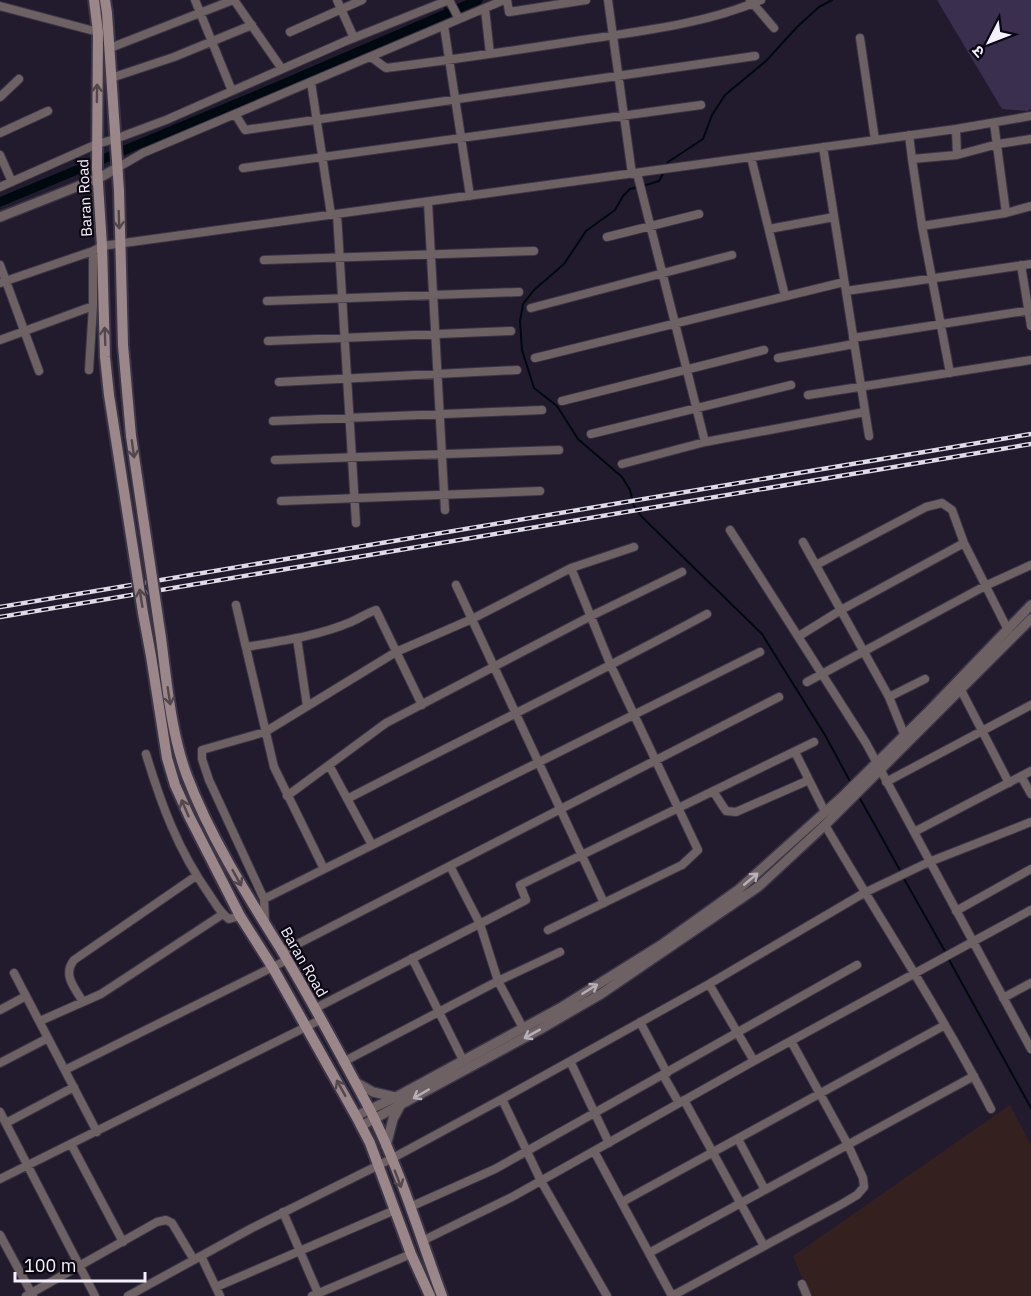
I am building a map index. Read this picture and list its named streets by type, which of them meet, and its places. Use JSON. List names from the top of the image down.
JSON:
{
  "streets": {
    "main road": ["Baran Road"]
  },
  "scale_bar": "100 m",
  "north": "bottom left"
}
